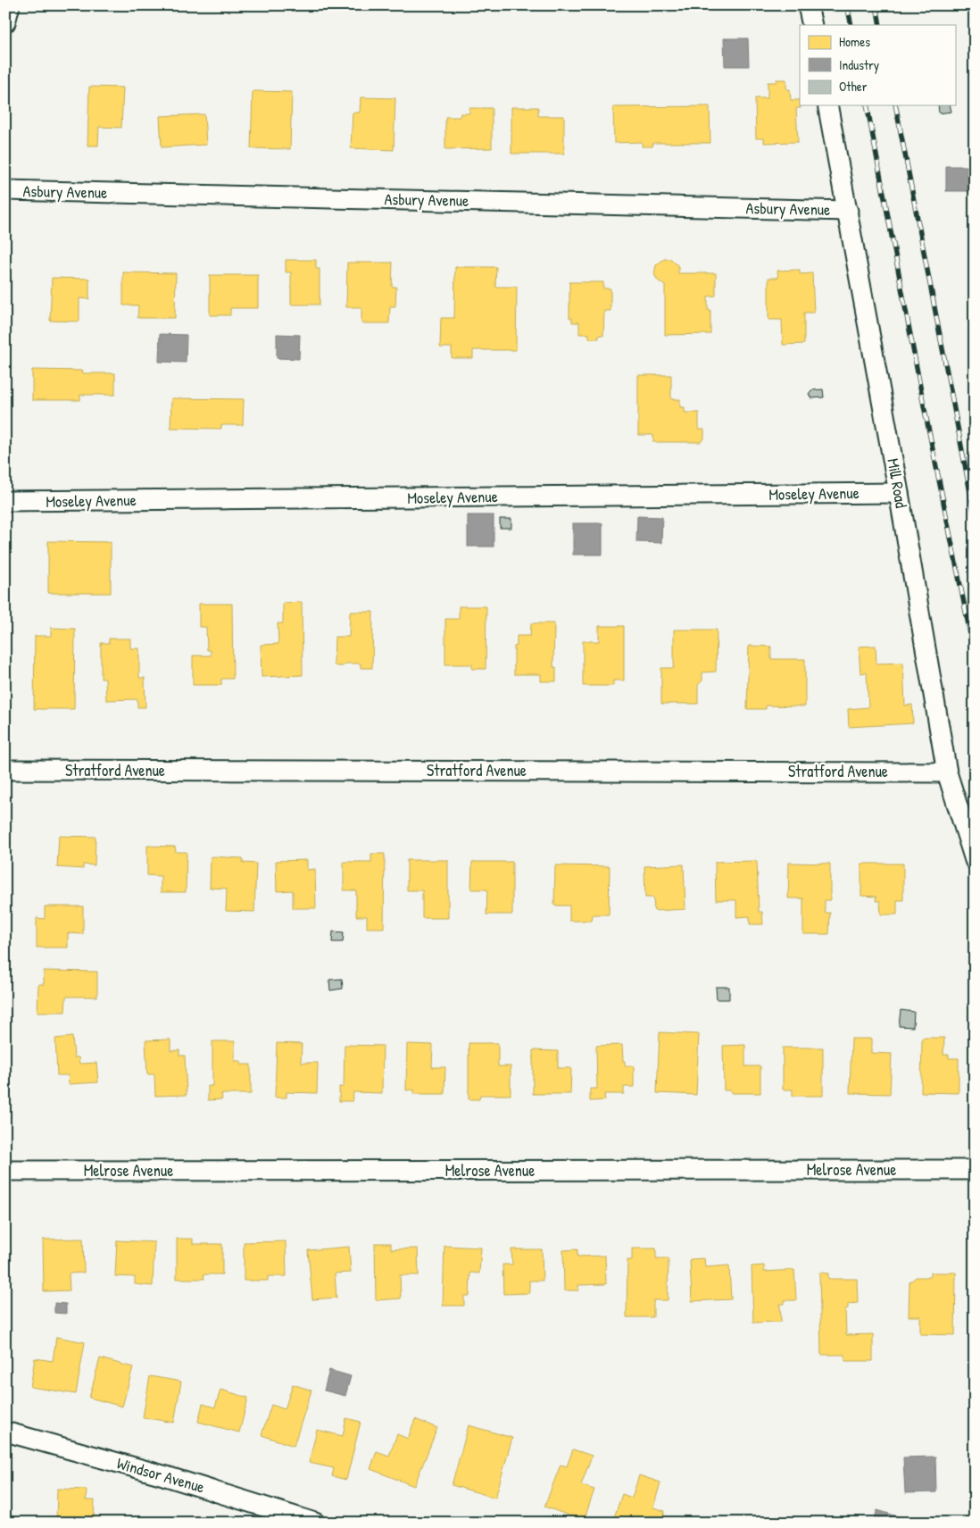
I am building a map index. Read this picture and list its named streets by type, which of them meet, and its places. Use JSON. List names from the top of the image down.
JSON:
{
  "streets": {
    "street": [
      "Asbury Avenue",
      "Mill Road",
      "Moseley Avenue",
      "Stratford Avenue",
      "Melrose Avenue",
      "Windsor Avenue"
    ]
  },
  "crossings": [
    ["Asbury Avenue", "Mill Road"],
    ["Mill Road", "Moseley Avenue"],
    ["Mill Road", "Stratford Avenue"]
  ],
  "legend": ["Homes", "Industry", "Other"]
}
